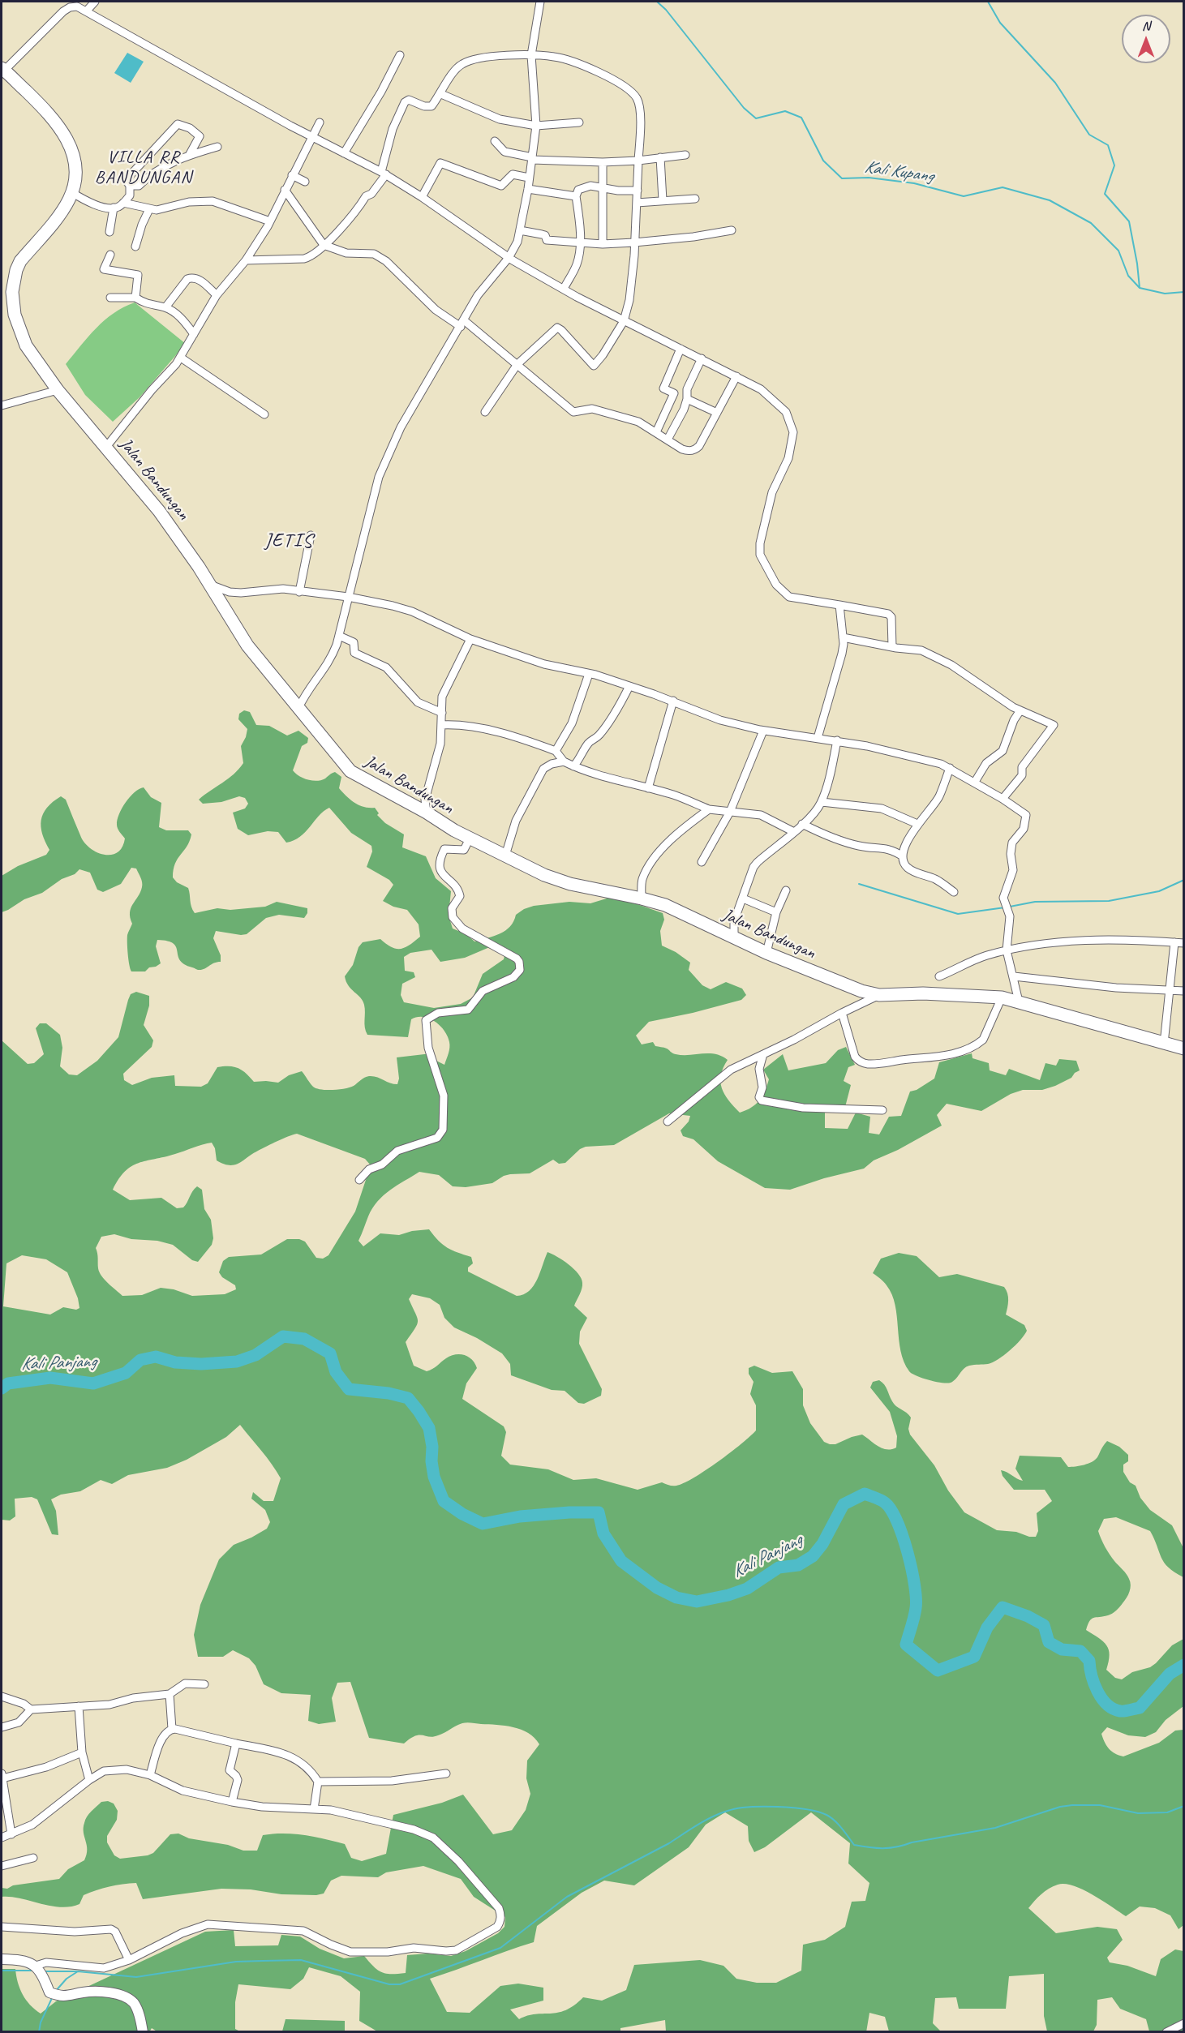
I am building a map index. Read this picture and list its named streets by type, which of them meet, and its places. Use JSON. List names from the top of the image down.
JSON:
{
  "streets": {
    "main road": ["Jalan Bandungan"]
  },
  "districts": ["VILLA RR BANDUNGAN", "JETIS"],
  "water": ["Kali Kupang", "Kali Panjang"],
  "north": "top"
}
